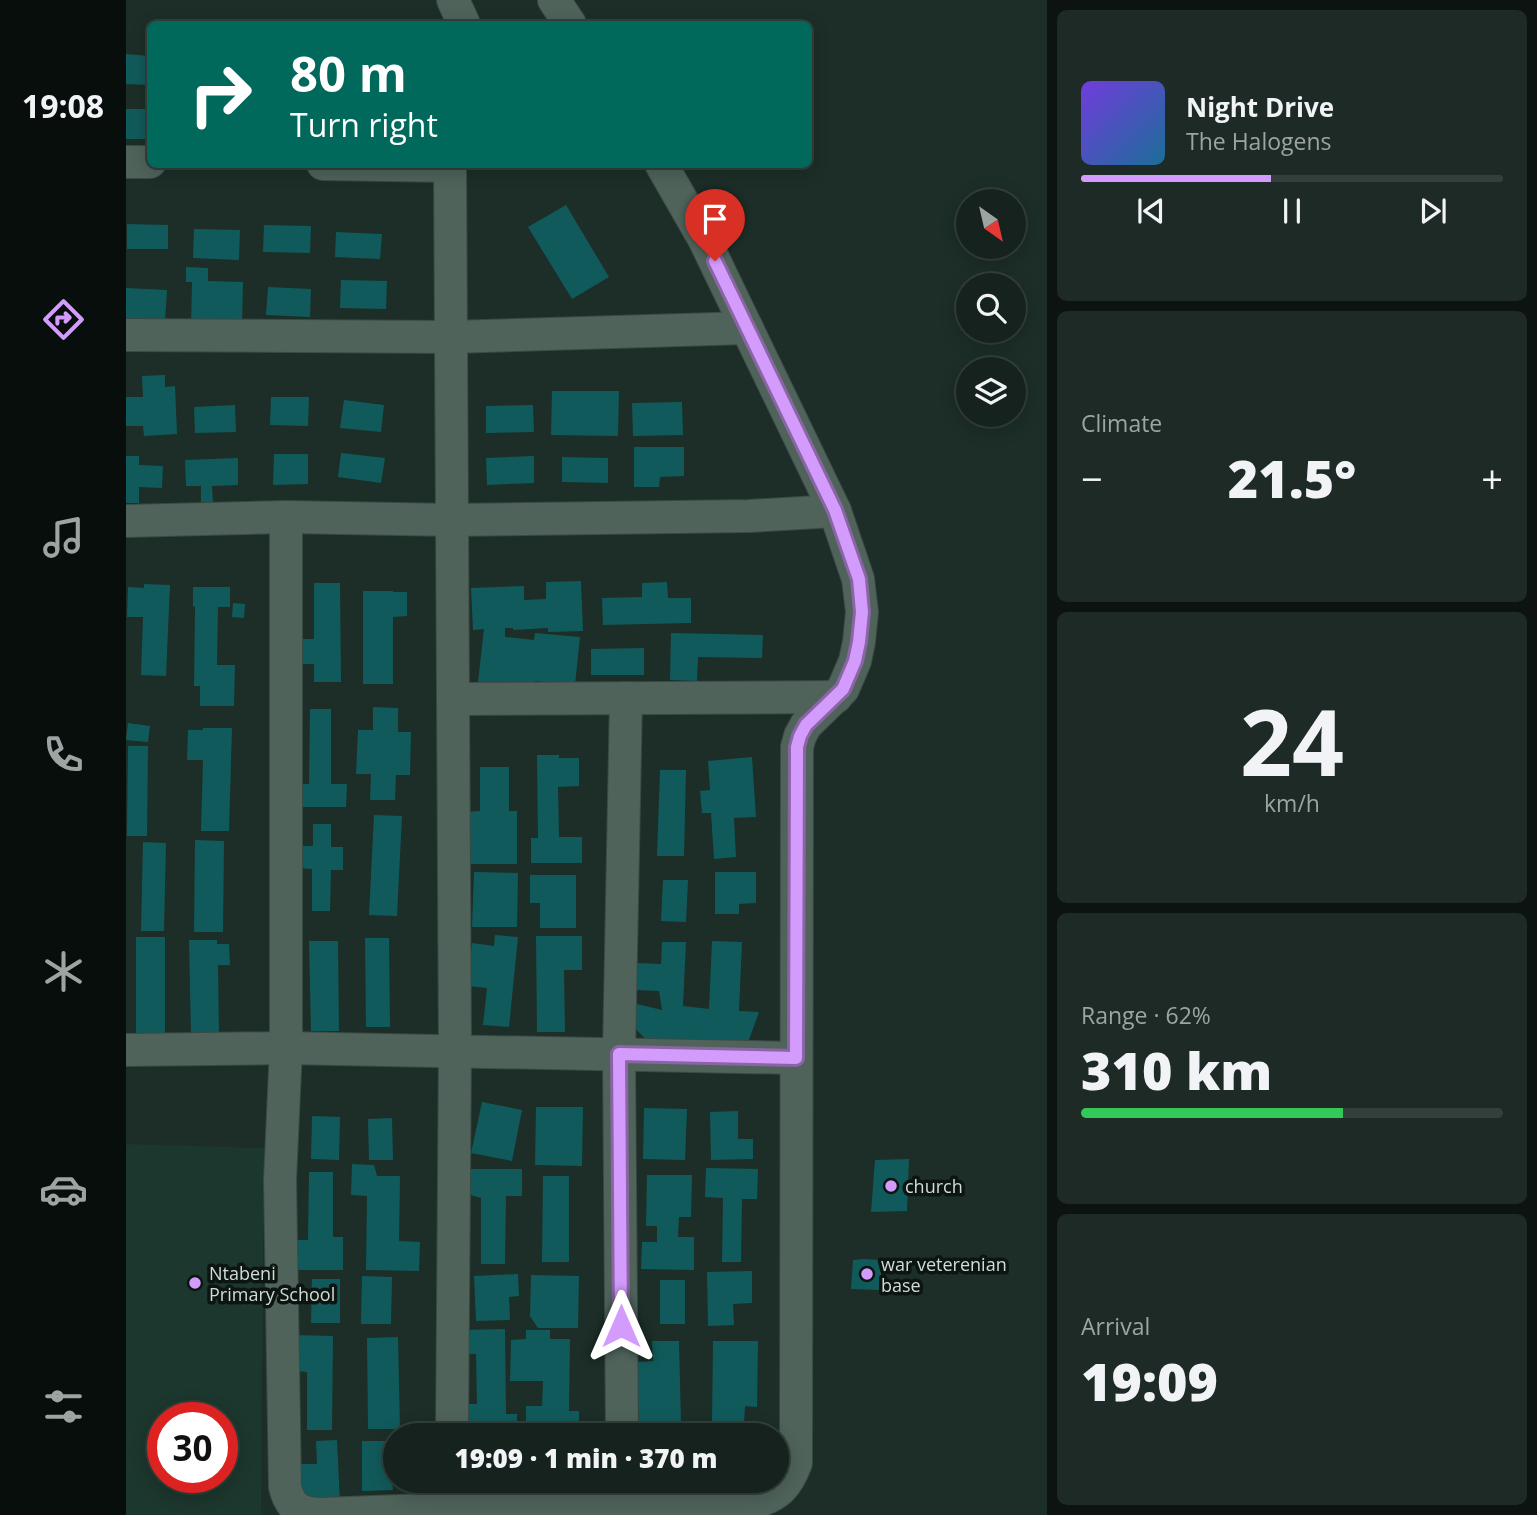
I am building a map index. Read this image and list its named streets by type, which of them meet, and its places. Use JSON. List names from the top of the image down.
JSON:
{
  "places": ["church", "war veterenian base", "Ntabeni Primary School"],
  "north": "bottom right",
  "page": {
    "tabs": "19:08",
    "turn": ["80 m", "Turn right"],
    "song": ["Night Drive", "The Halogens"],
    "tile": [
      "Climate",
      ["24", "km/h"],
      ["Range · 62%", "310 km"],
      ["Arrival", "19:09"]
    ],
    "heat": ["−", "21.5°", "+"],
    "limit": "30",
    "trip": "19:09 · 1 min · 370 m"
  }
}
